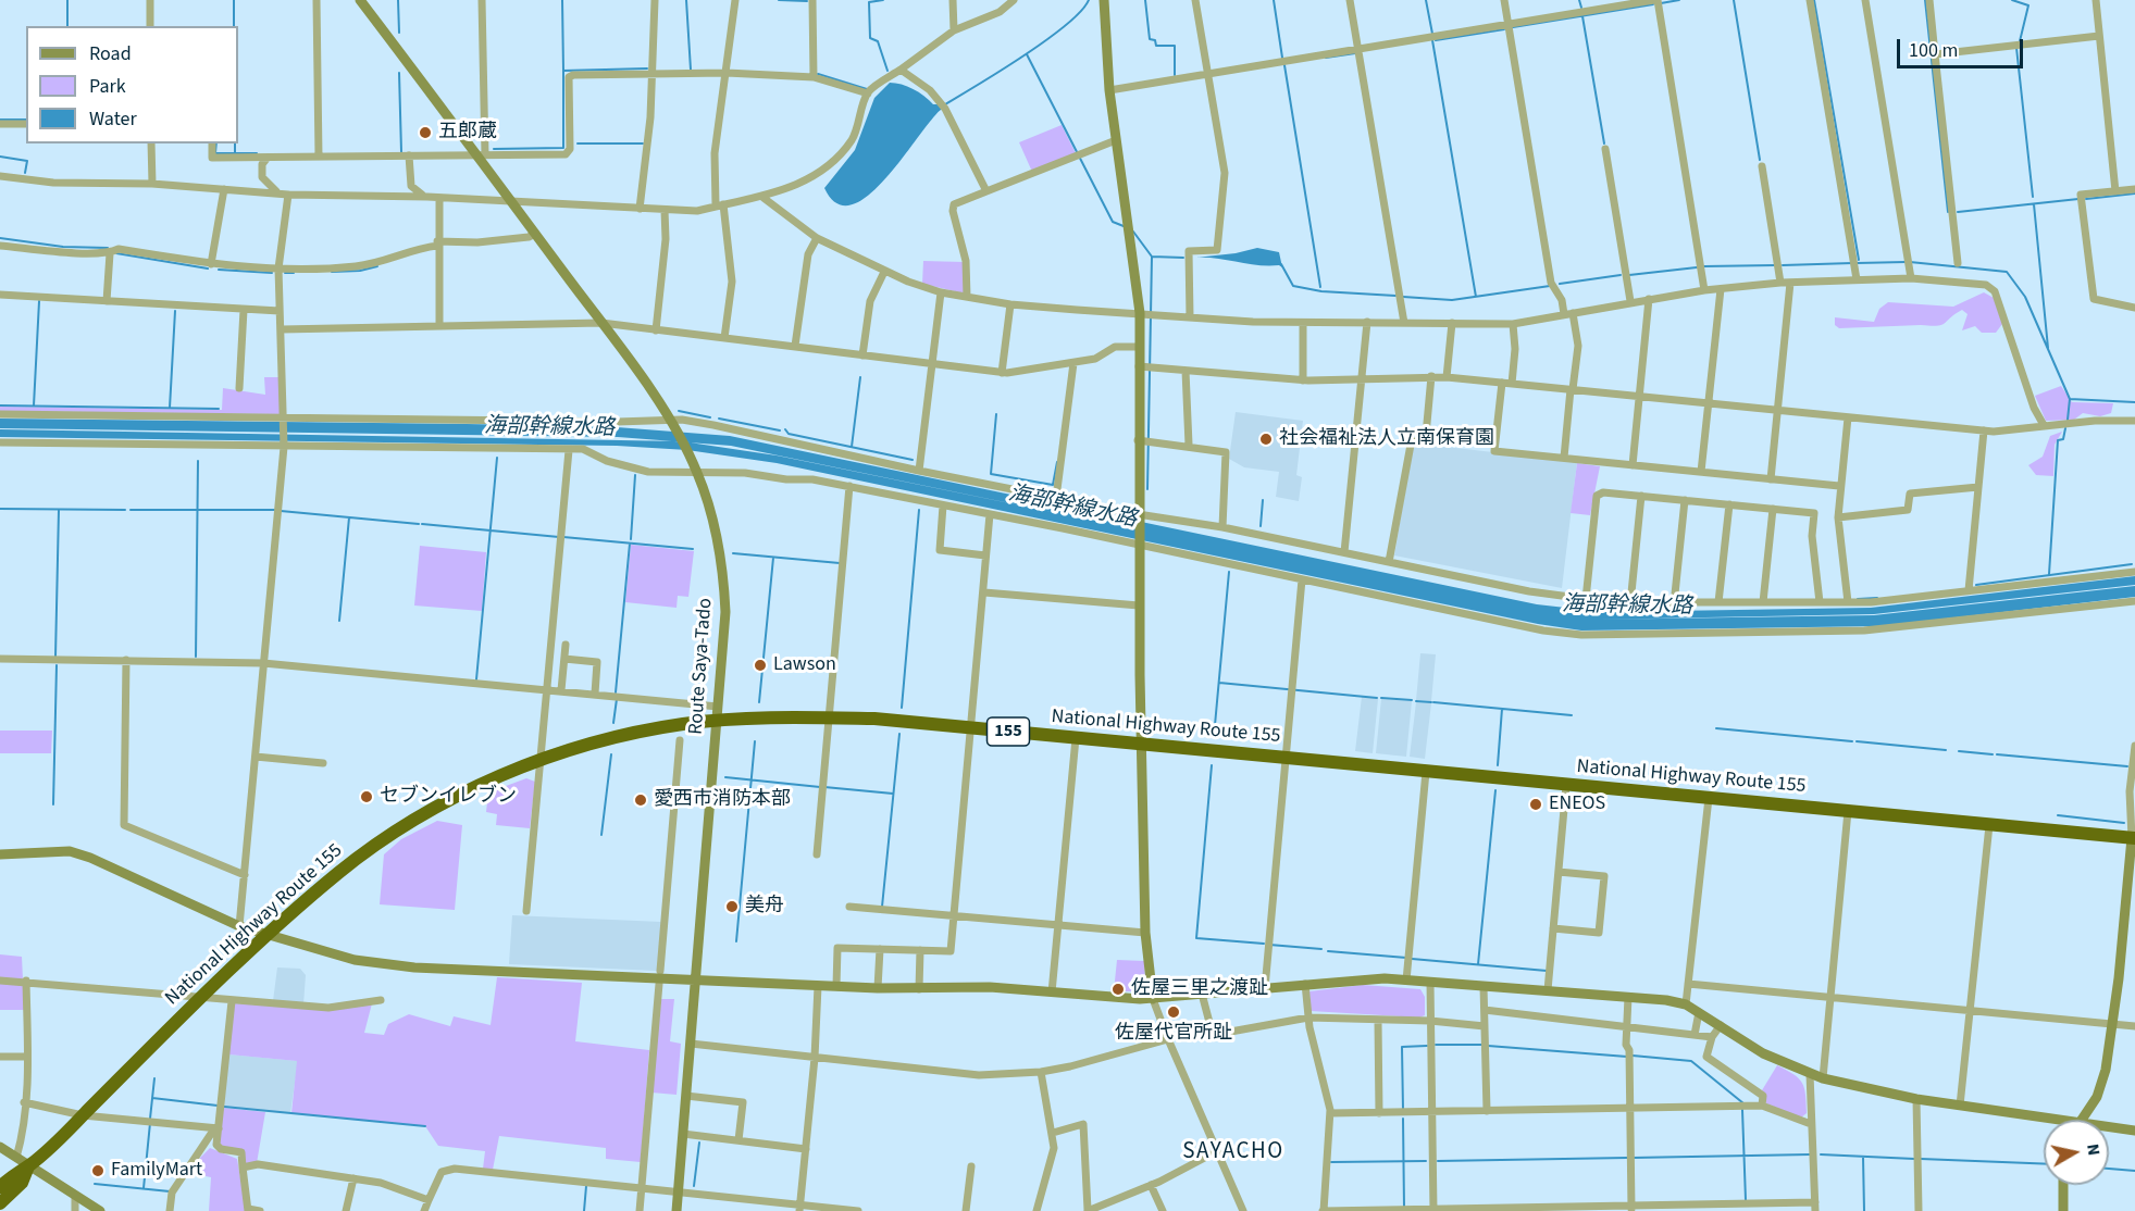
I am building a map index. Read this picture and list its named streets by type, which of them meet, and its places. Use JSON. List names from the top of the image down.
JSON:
{
  "streets": {
    "highway": ["National Highway Route 155", "155"],
    "street": ["Route Saya-Tado"]
  },
  "crossings": [
    ["Route Saya-Tado", "National Highway Route 155"]
  ],
  "districts": ["SAYACHO"],
  "water": ["海部幹線水路"],
  "places": [
    "五郎蔵",
    "社会福祉法人立南保育園",
    "Lawson",
    "セブンイレブン",
    "愛西市消防本部",
    "ENEOS",
    "美舟",
    "佐屋三里之渡趾",
    "佐屋代官所趾",
    "FamilyMart"
  ],
  "legend": ["Road", "Park", "Water"],
  "scale_bar": "100 m",
  "north": "right"
}
